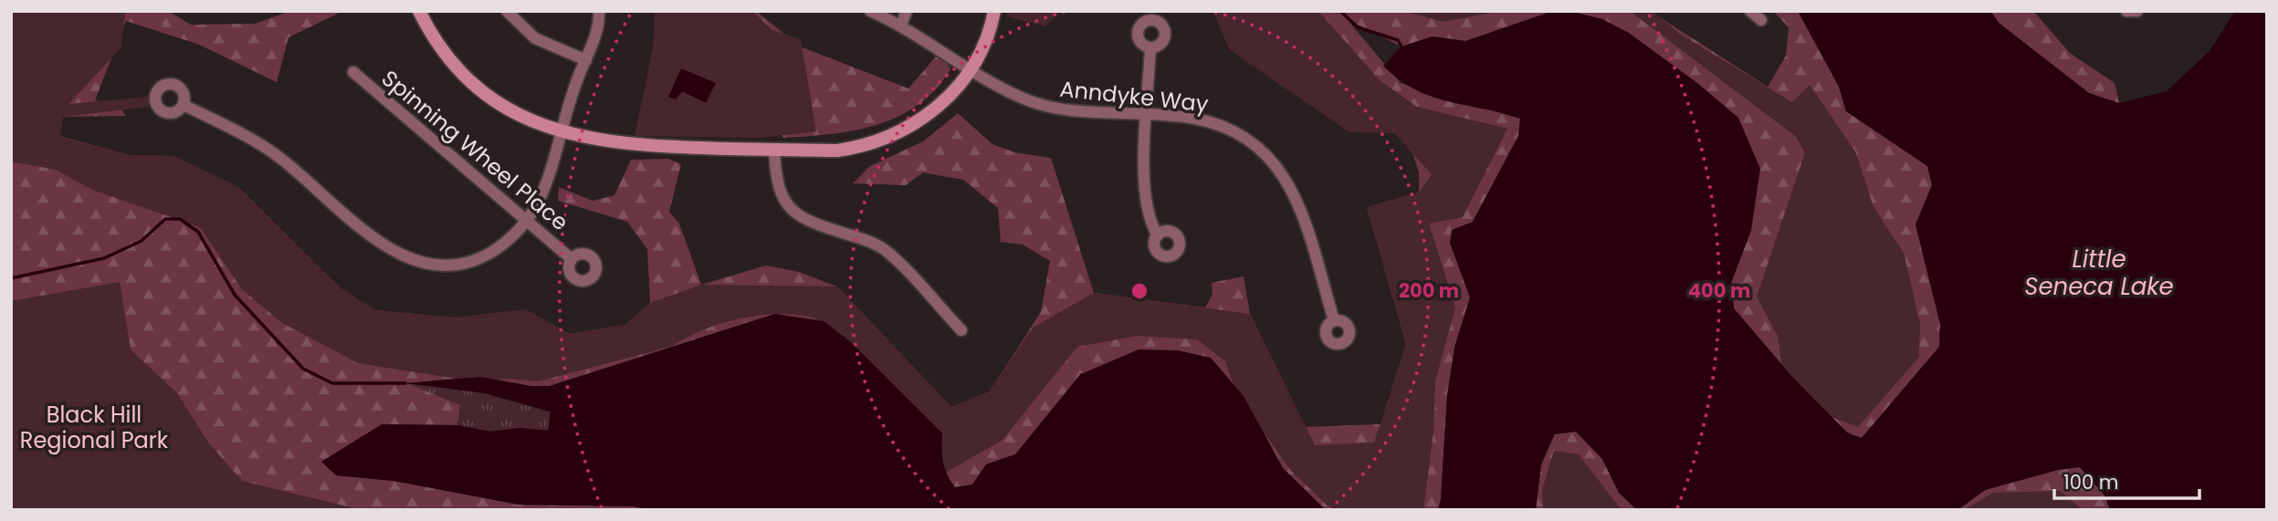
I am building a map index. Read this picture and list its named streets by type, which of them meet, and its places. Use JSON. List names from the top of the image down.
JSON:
{
  "streets": {
    "street": ["Anndyke Way", "Spinning Wheel Place"]
  },
  "water": ["Little Seneca Lake"],
  "parks": ["Black Hill Regional Park"],
  "scale_bar": "100 m",
  "rings": ["200 m", "400 m"]
}
